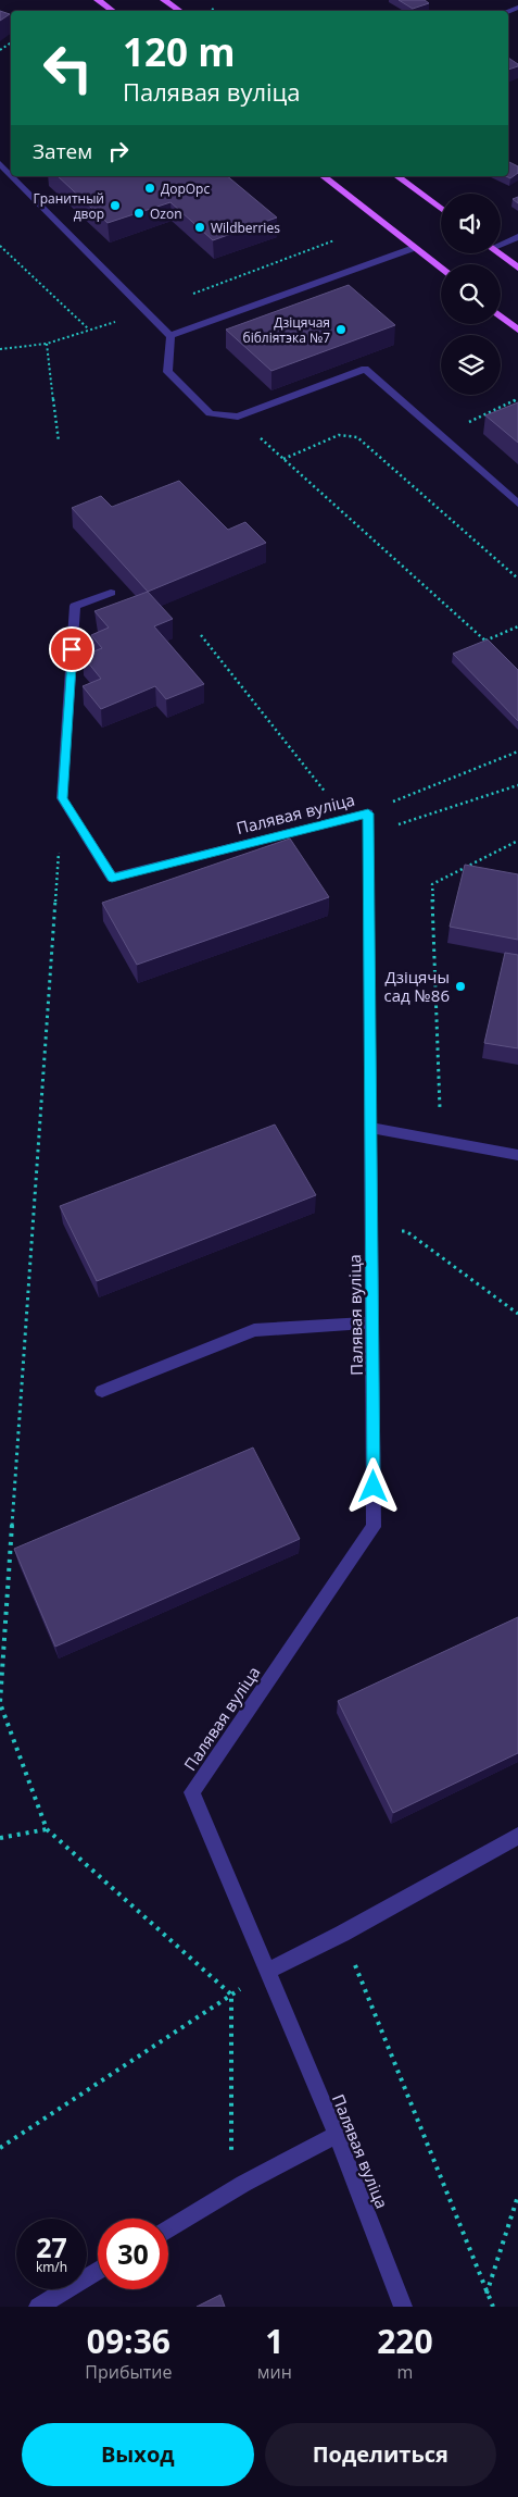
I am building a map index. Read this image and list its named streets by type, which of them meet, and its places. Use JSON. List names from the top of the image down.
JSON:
{
  "streets": {
    "street": ["Палявая вуліца"]
  },
  "places": [
    "ДорОрс",
    "Гранитный двор",
    "Ozon",
    "Wildberries",
    "Дзіцячая бібліятэка №7",
    "Дзіцячы сад №86"
  ],
  "page": {
    "turn": ["120 m", "Палявая вуліца"],
    "then": "Затем",
    "speed": "27 km/h",
    "limit": "30",
    "eta": [
      "09:36",
      "Прибытие",
      "1",
      "мин",
      "220",
      "m"
    ],
    "buttons": ["Выход", "Поделиться"]
  }
}
